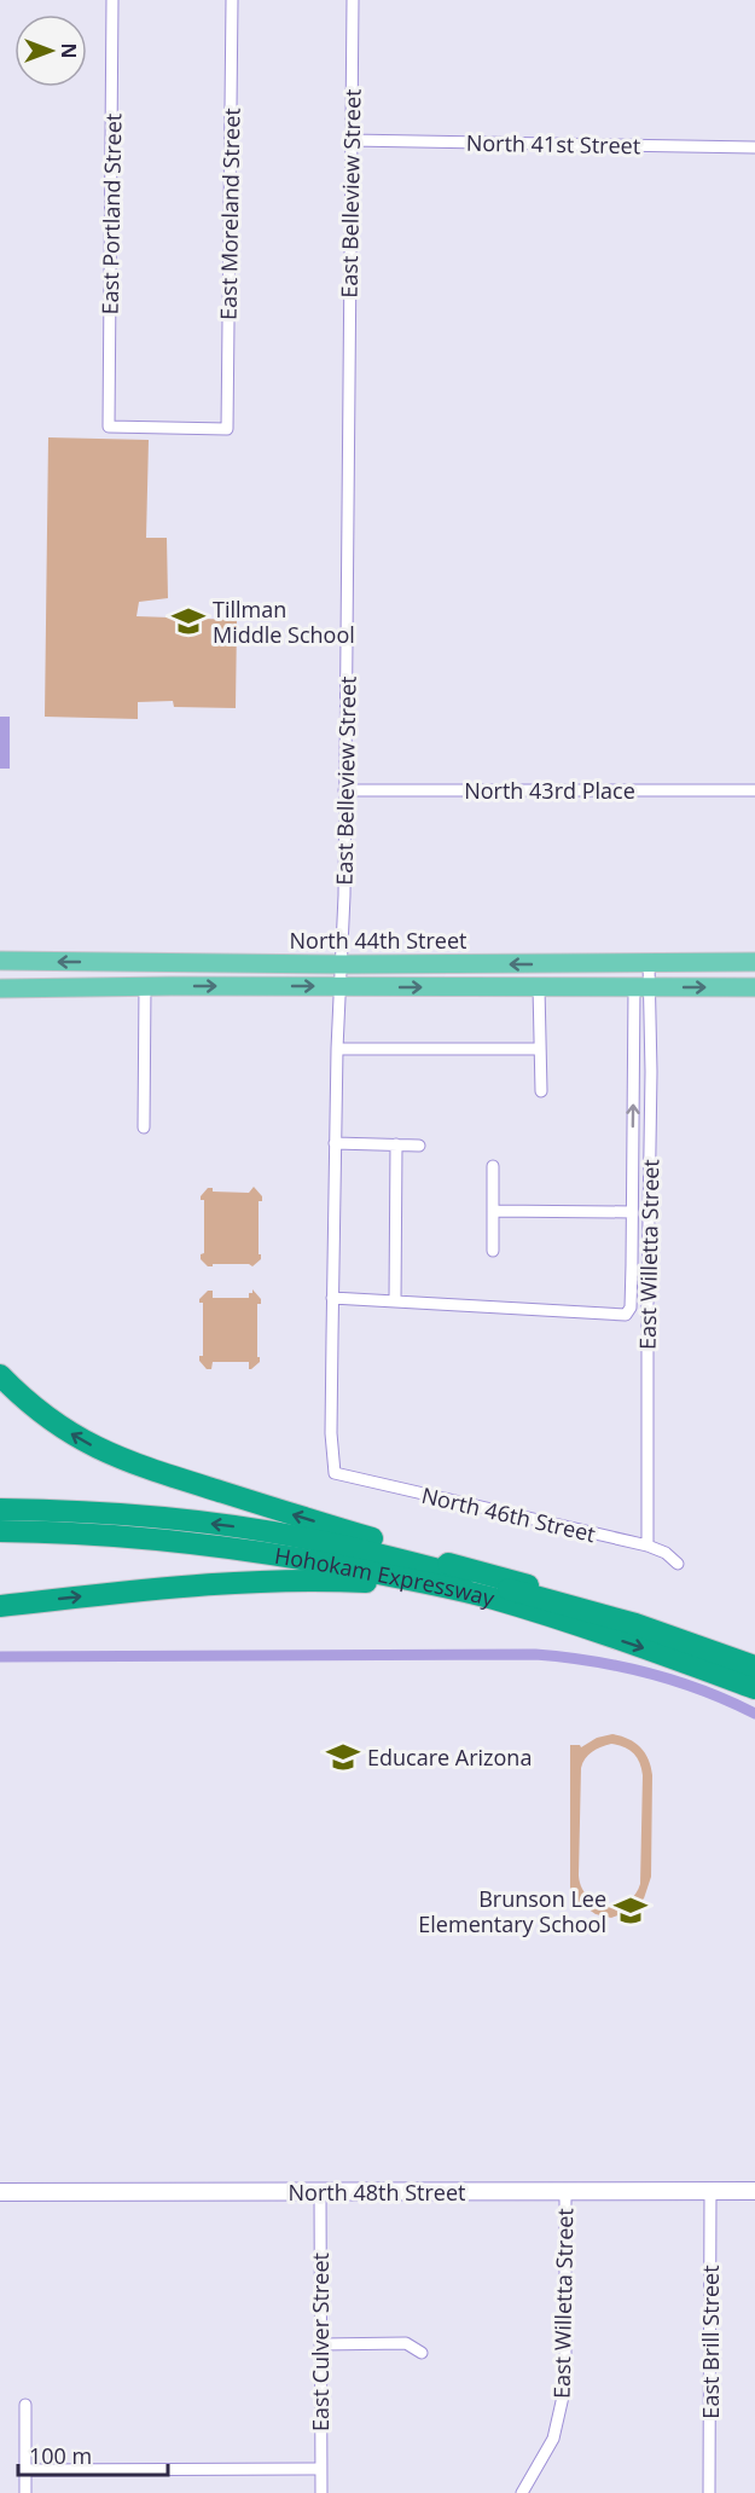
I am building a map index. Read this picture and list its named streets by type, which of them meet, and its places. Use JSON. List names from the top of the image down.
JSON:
{
  "streets": {
    "highway": ["Hohokam Expressway"],
    "main road": ["North 44th Street"],
    "street": [
      "North 41st Street",
      "East Belleview Street",
      "East Portland Street",
      "East Moreland Street",
      "North 43rd Place",
      "East Willetta Street",
      "North 46th Street",
      "North 48th Street",
      "East Culver Street",
      "East Brill Street"
    ]
  },
  "crossings": [
    ["North 41st Street", "East Belleview Street"],
    ["East Belleview Street", "North 43rd Place"],
    ["East Belleview Street", "North 44th Street"],
    ["East Belleview Street", "North 46th Street"],
    ["East Portland Street", "East Moreland Street"],
    ["North 44th Street", "East Willetta Street"],
    ["East Willetta Street", "North 46th Street"],
    ["East Willetta Street", "North 48th Street"],
    ["North 48th Street", "East Culver Street"],
    ["North 48th Street", "East Brill Street"]
  ],
  "places": {
    "school or university": ["Tillman Middle School", "Educare Arizona", "Brunson Lee Elementary School"]
  },
  "scale_bar": "100 m",
  "north": "right"
}
